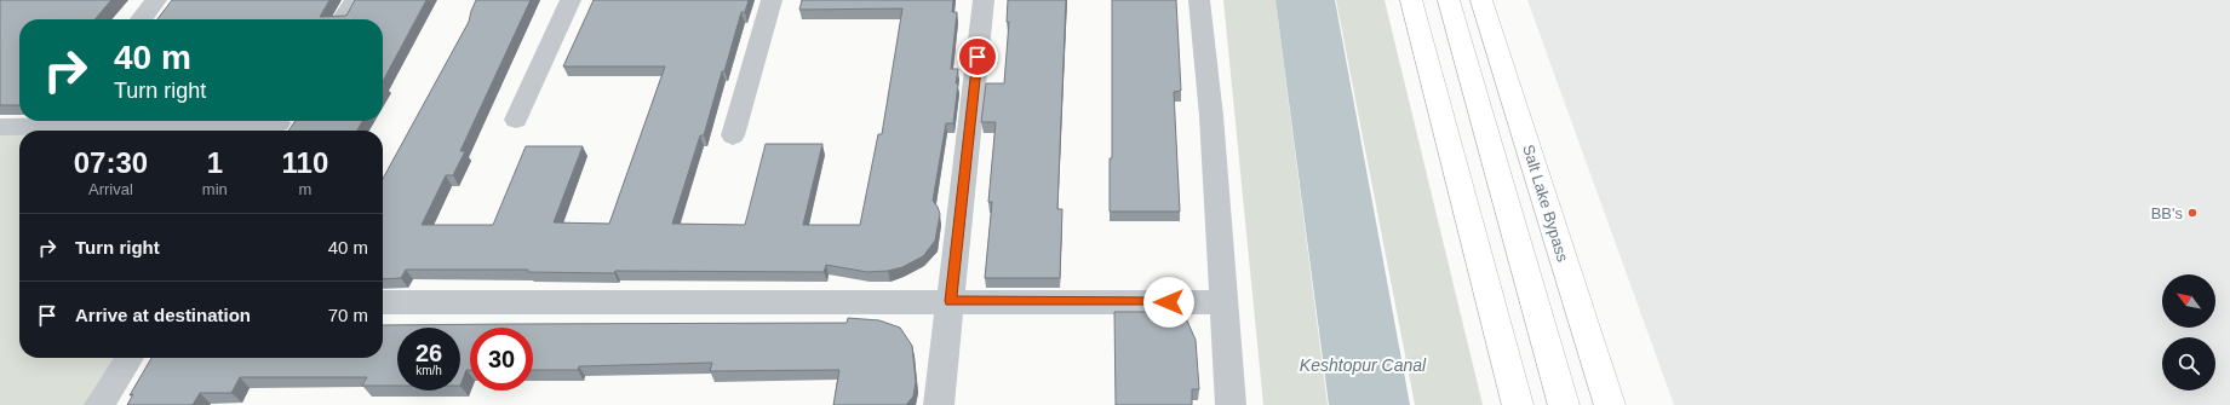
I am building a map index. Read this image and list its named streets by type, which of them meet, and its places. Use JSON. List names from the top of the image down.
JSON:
{
  "streets": {
    "main road": ["Salt Lake Bypass"]
  },
  "water": ["Keshtopur Canal"],
  "places": ["BB's"],
  "north": "top left",
  "page": {
    "turn": ["40 m", "Turn right"],
    "eta": [
      "07:30",
      "Arrival",
      "1",
      "min",
      "110",
      "m"
    ],
    "list": [
      {
        "name": "Turn right",
        "value": "40 m"
      },
      {
        "name": "Arrive at destination",
        "value": "70 m"
      }
    ],
    "speed": "26 km/h",
    "limit": "30"
  }
}
